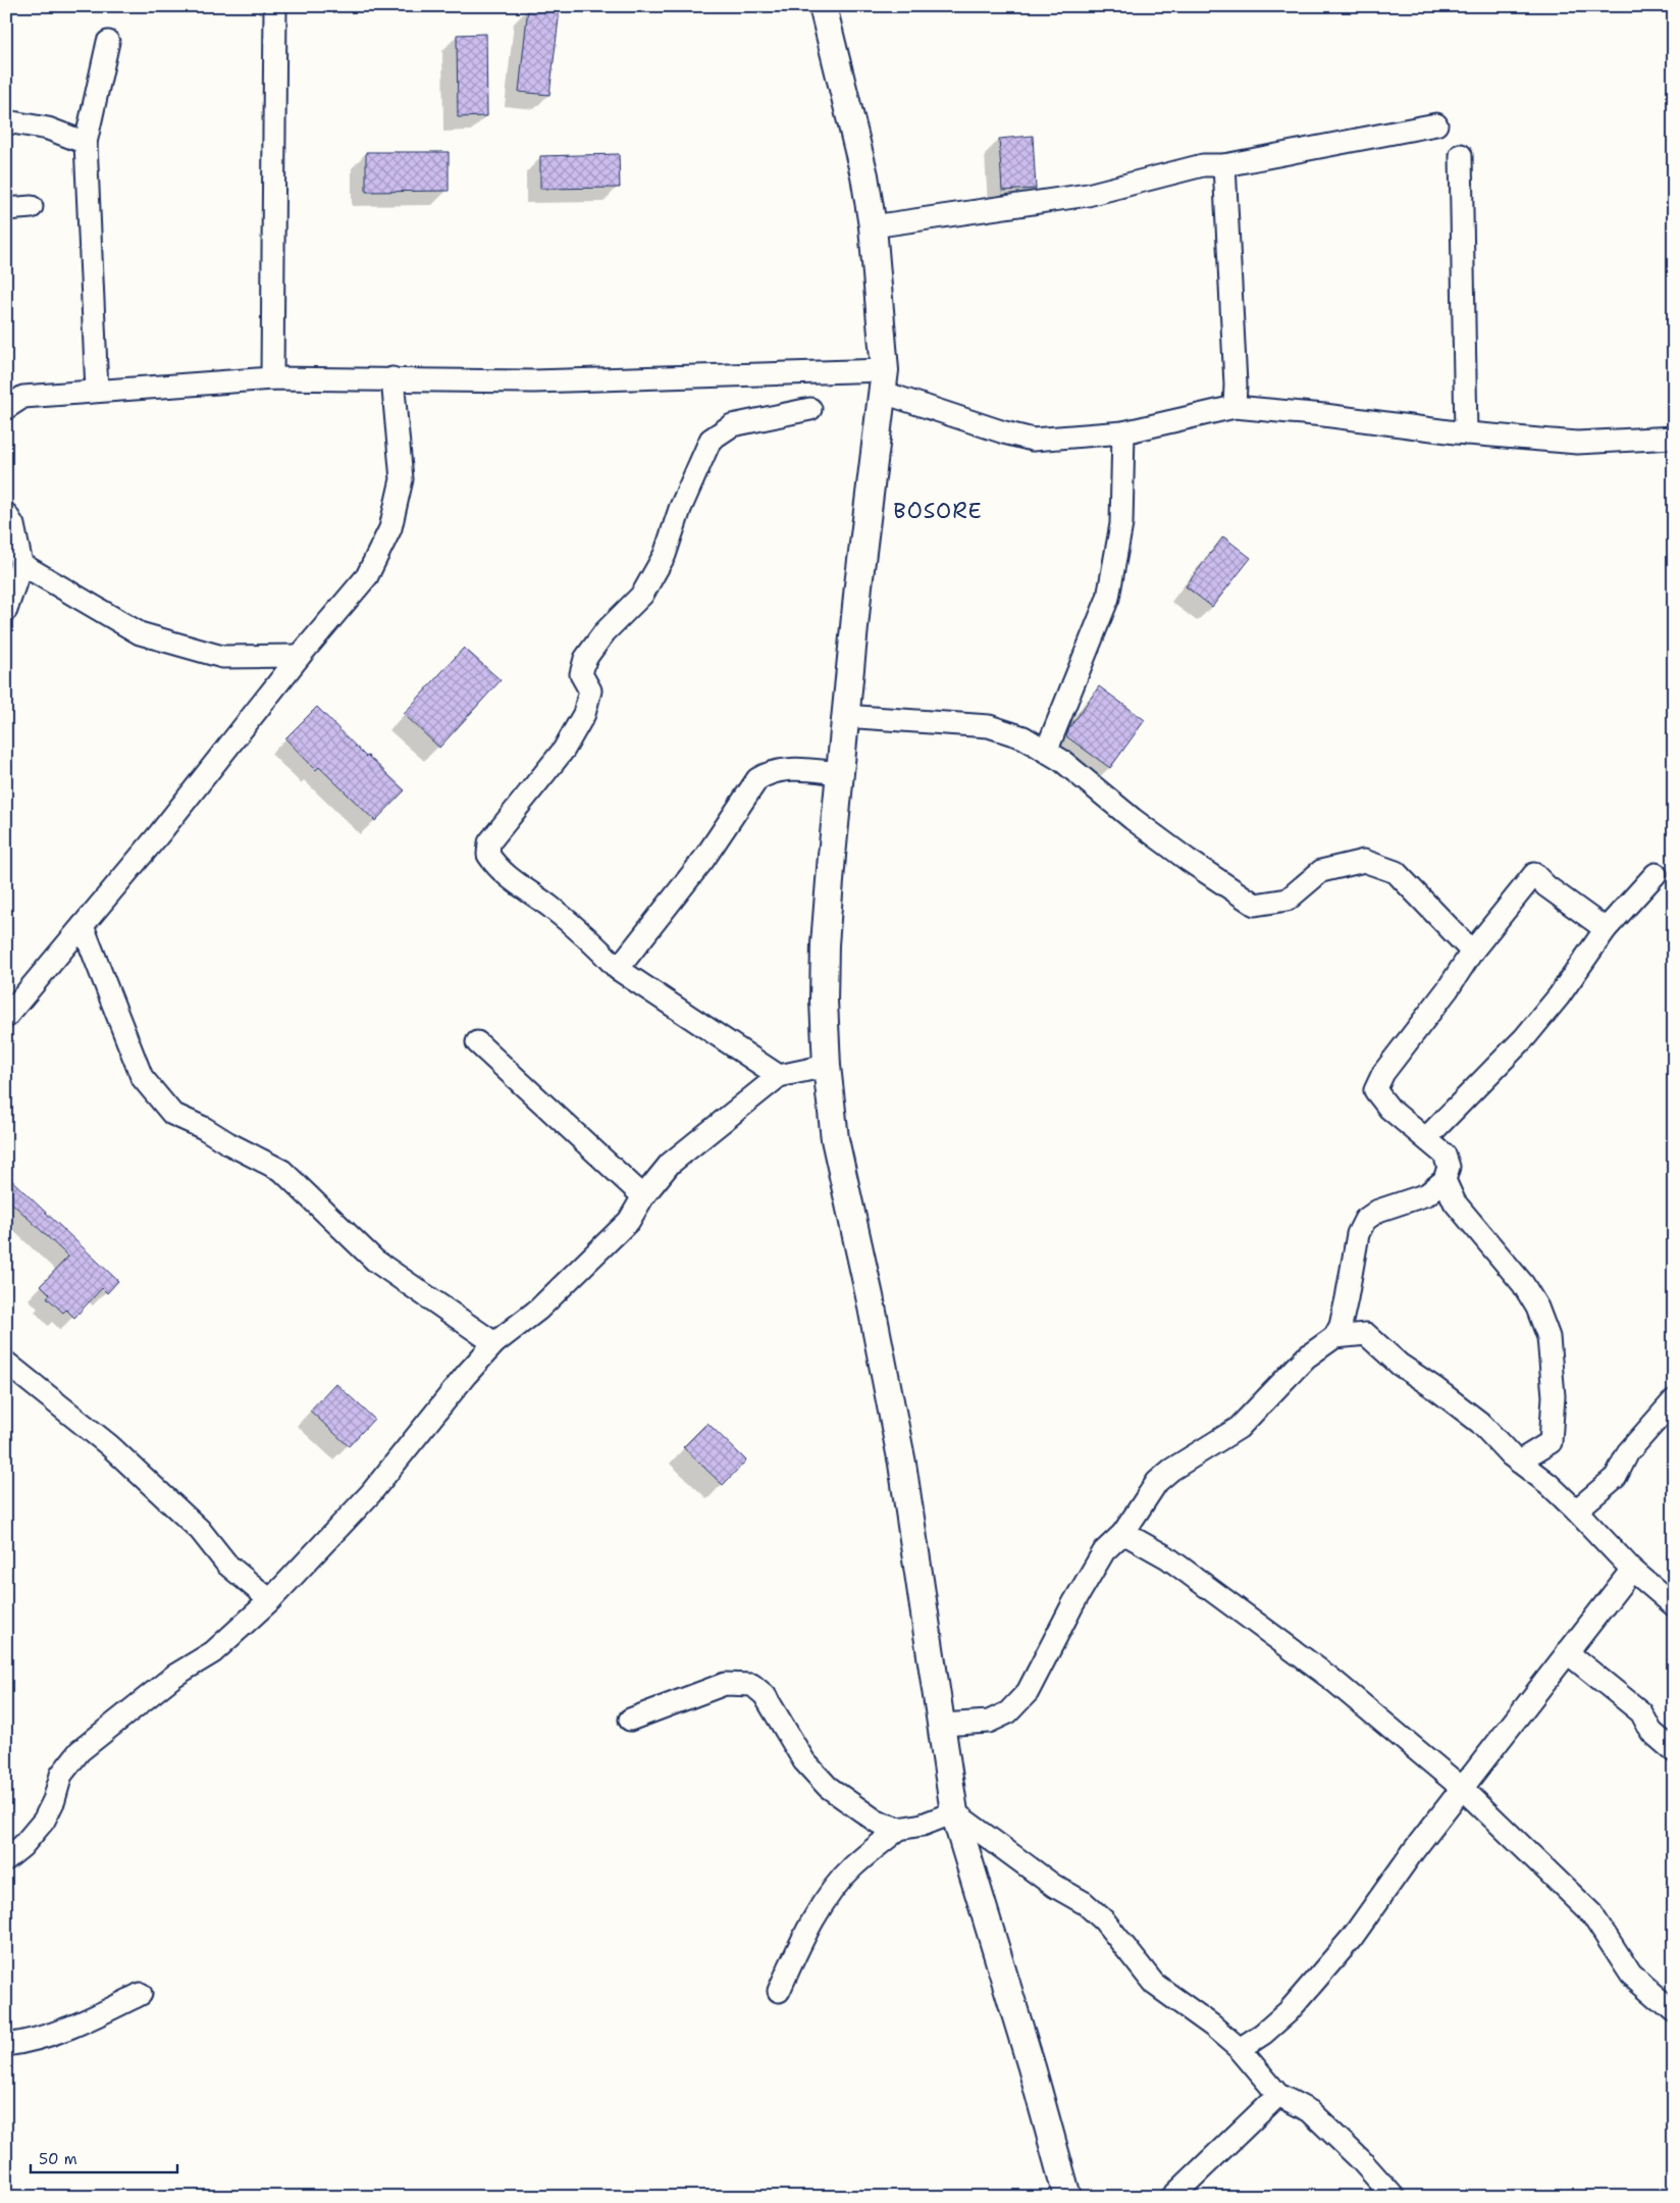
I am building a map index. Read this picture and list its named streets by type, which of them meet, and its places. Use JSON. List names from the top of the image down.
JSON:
{
  "districts": ["BOSORE"],
  "scale_bar": "50 m"
}
